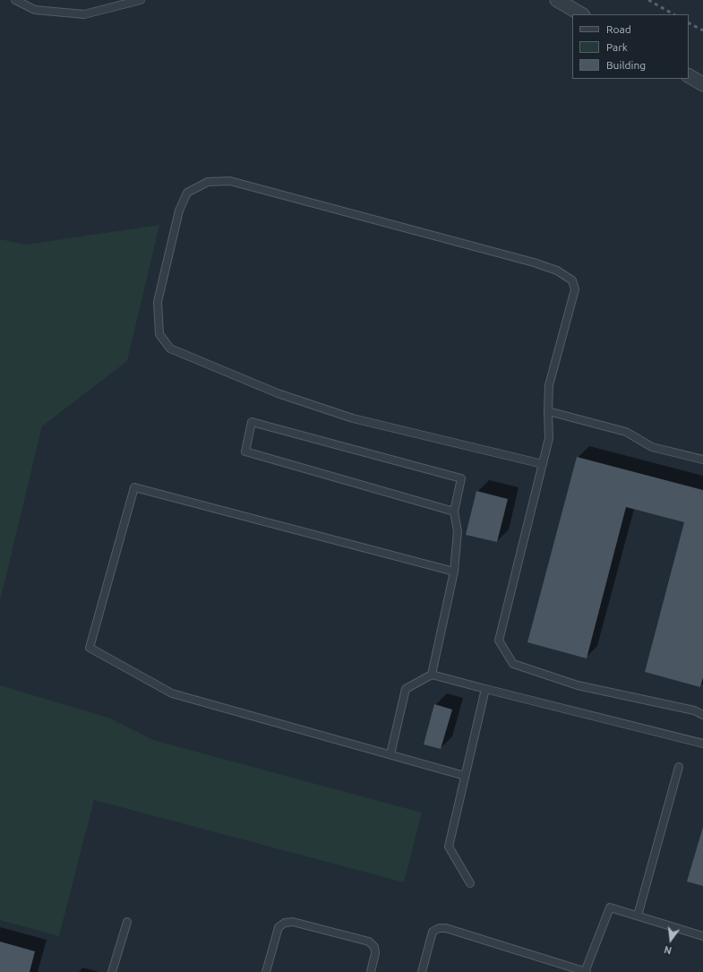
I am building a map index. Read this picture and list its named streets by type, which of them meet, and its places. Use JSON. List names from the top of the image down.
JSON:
{
  "legend": ["Road", "Park", "Building"],
  "north": "bottom"
}
